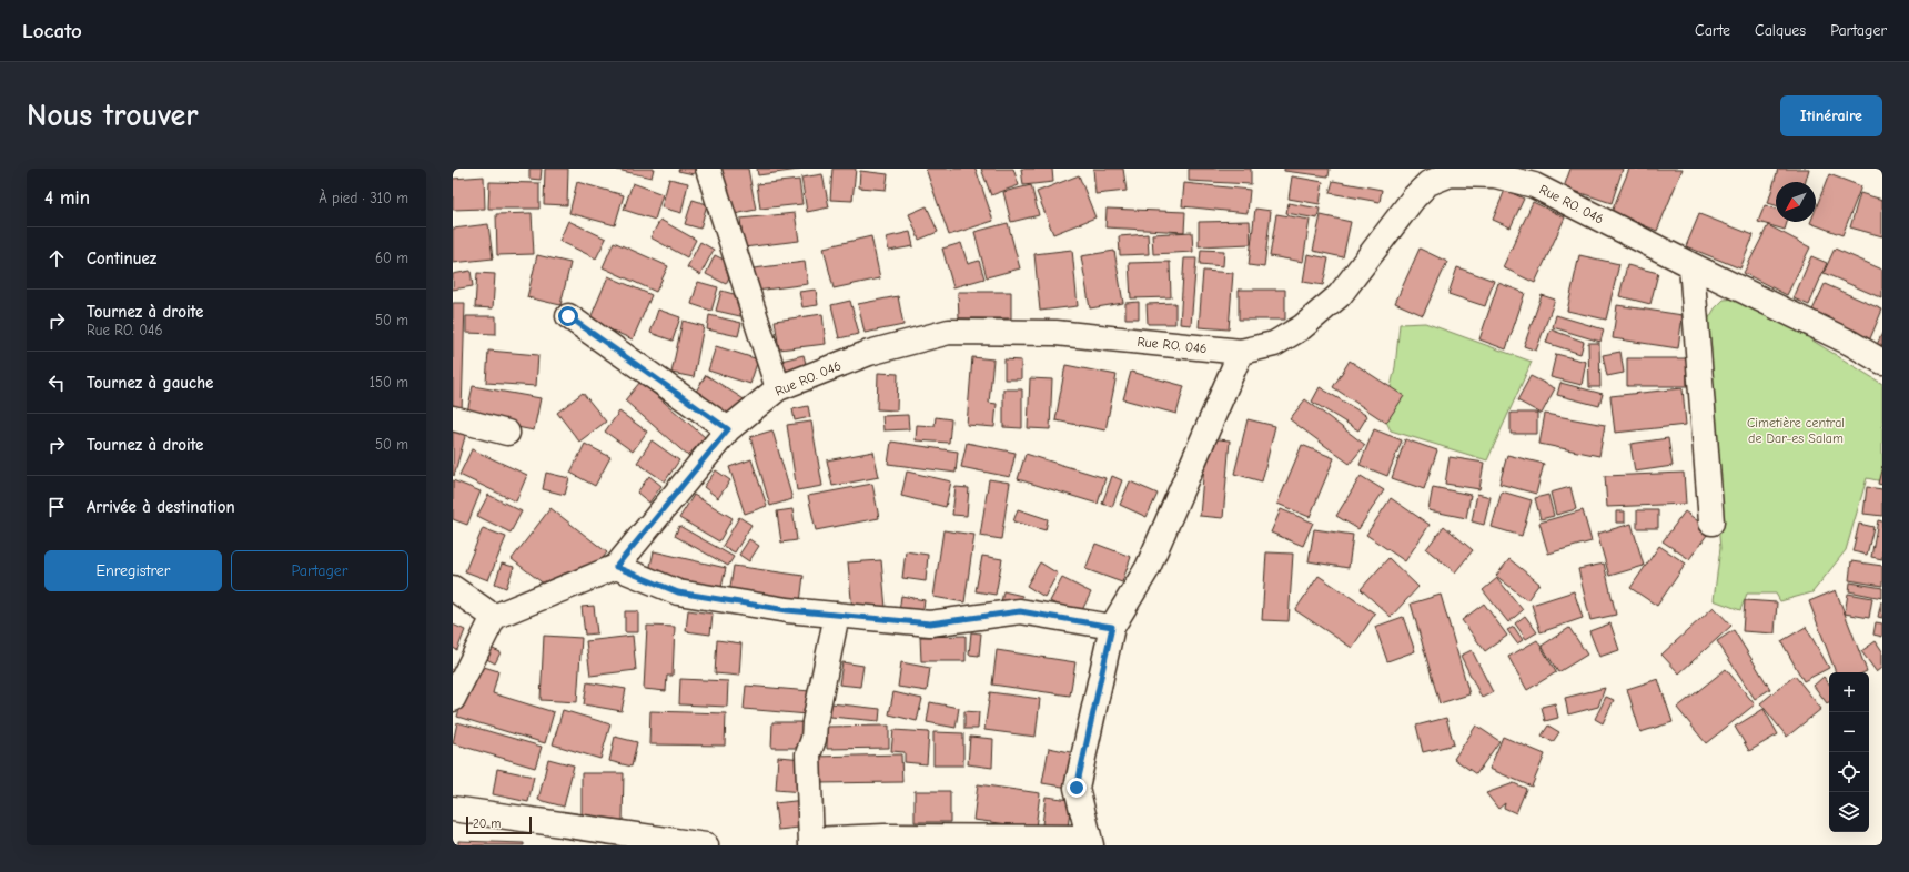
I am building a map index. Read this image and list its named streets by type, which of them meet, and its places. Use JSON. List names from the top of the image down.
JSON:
{
  "streets": {
    "street": ["Rue RO. 046"]
  },
  "parks": ["Cimetière central de Dar-es Salam"],
  "scale_bar": "20 m",
  "north": "bottom left",
  "page": {
    "header": "Locato",
    "nav": ["Carte", "Calques", "Partager"],
    "buttons": [
      "Itinéraire",
      ["Enregistrer", "Partager"]
    ],
    "title": "Nous trouver",
    "heading": ["4 min", "À pied · 310 m"],
    "list": [
      ["Continuez", "60 m"],
      ["Tournez à droite", "Rue RO. 046", "50 m"],
      ["Tournez à gauche", "150 m"],
      ["Tournez à droite", "50 m"],
      "Arrivée à destination"
    ],
    "map_buttons": ["+", "−"],
    "scale": "20 m"
  }
}
